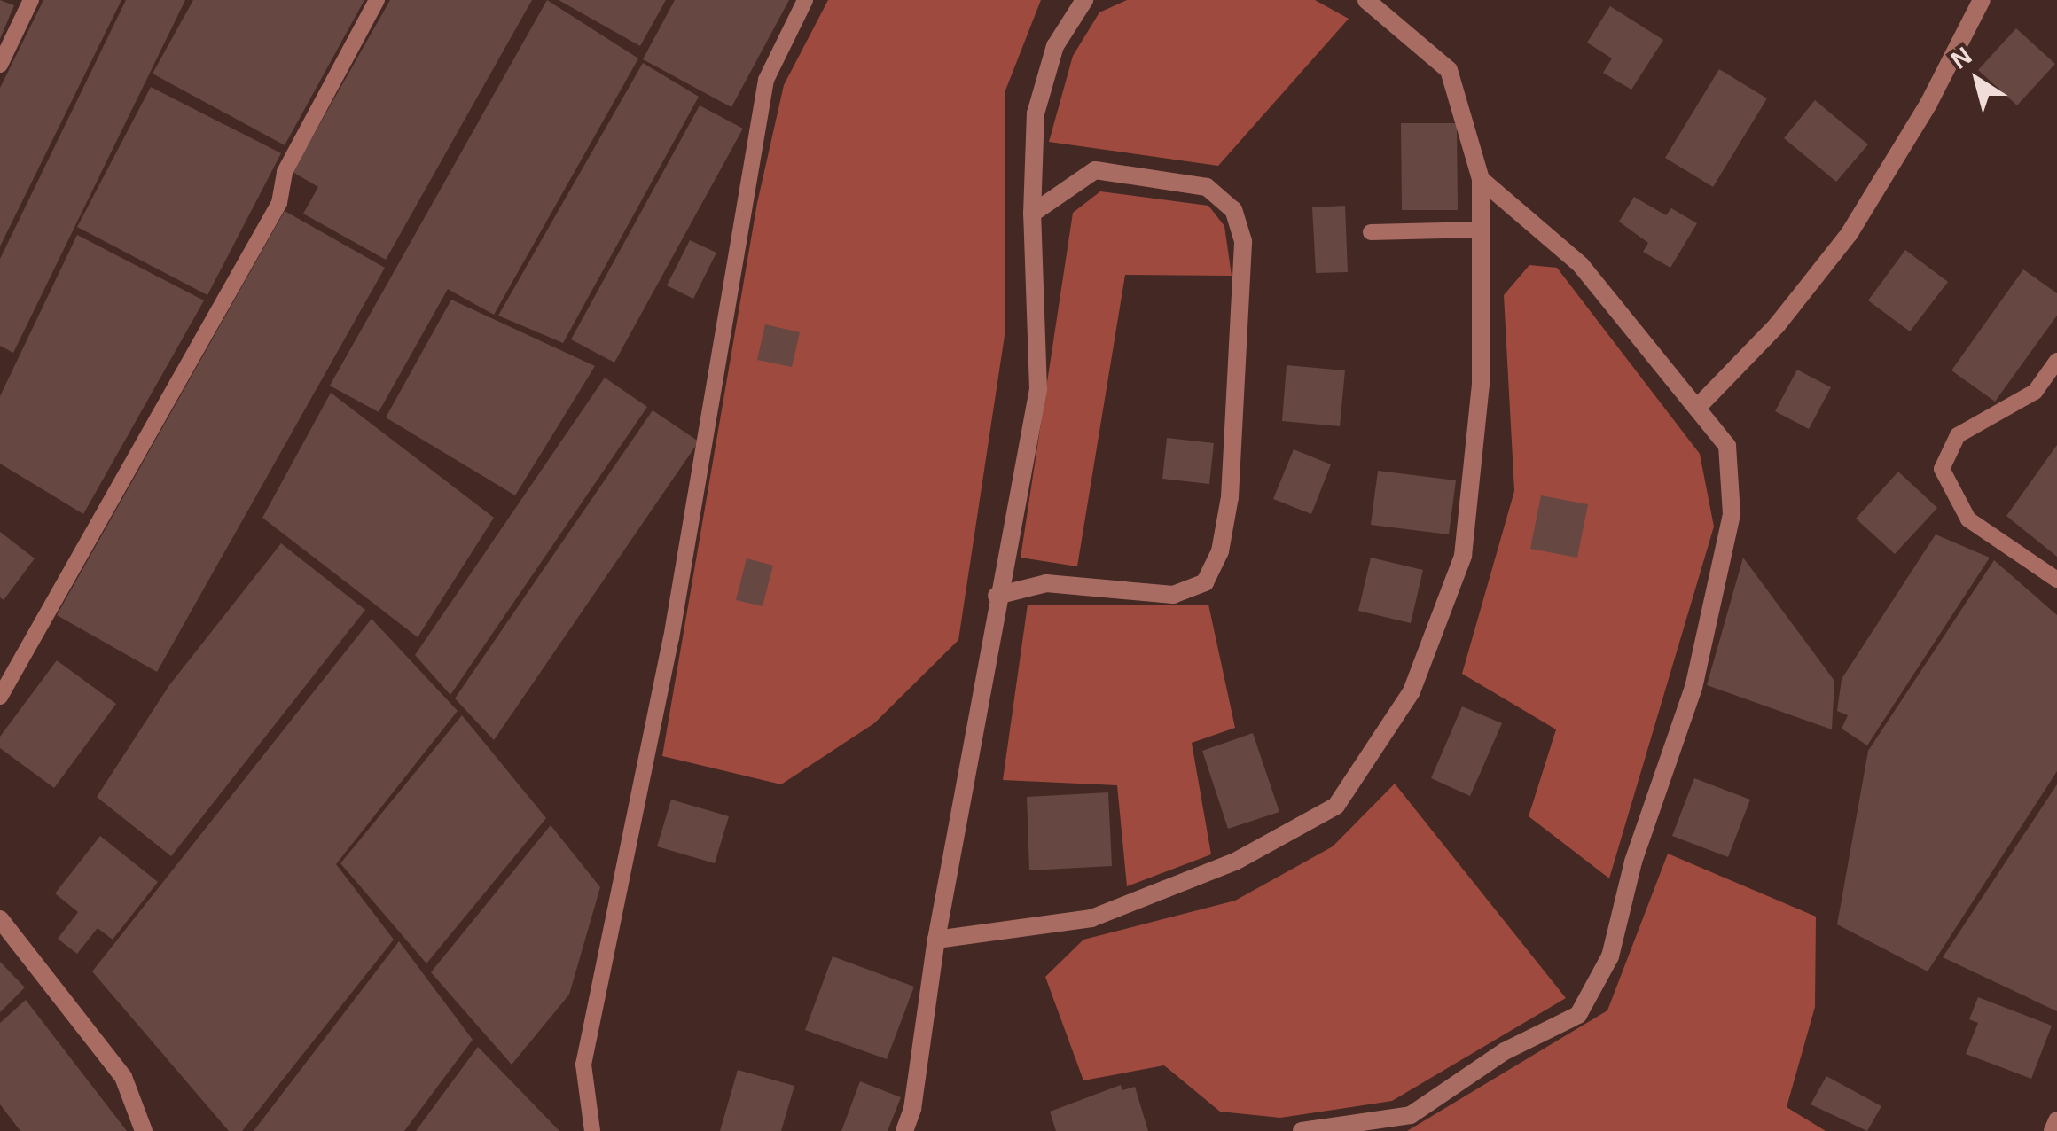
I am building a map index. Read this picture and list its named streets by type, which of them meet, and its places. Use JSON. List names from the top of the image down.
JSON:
{
  "north": "top left"
}
